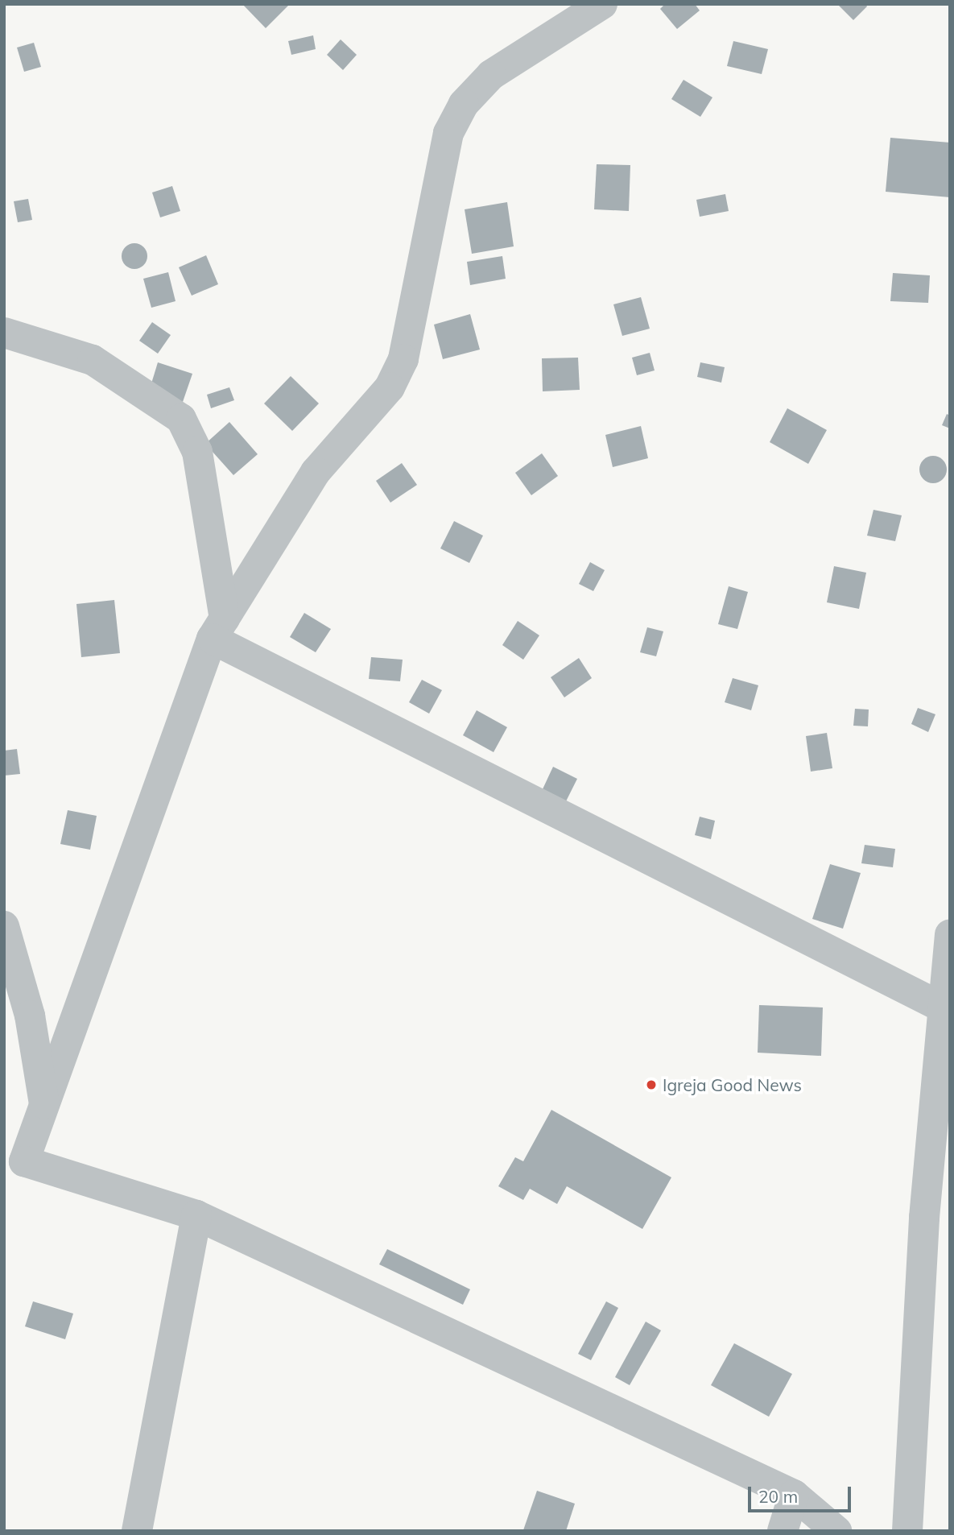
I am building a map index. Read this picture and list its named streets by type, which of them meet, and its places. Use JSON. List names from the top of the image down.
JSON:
{
  "places": ["Igreja Good News"],
  "scale_bar": "20 m"
}
